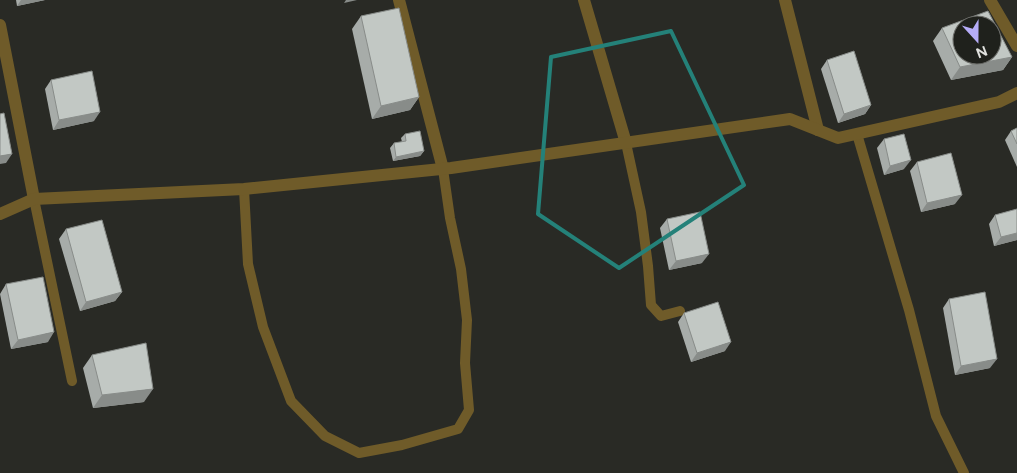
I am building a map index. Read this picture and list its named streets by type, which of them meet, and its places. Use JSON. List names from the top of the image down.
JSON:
{
  "north": "bottom"
}
